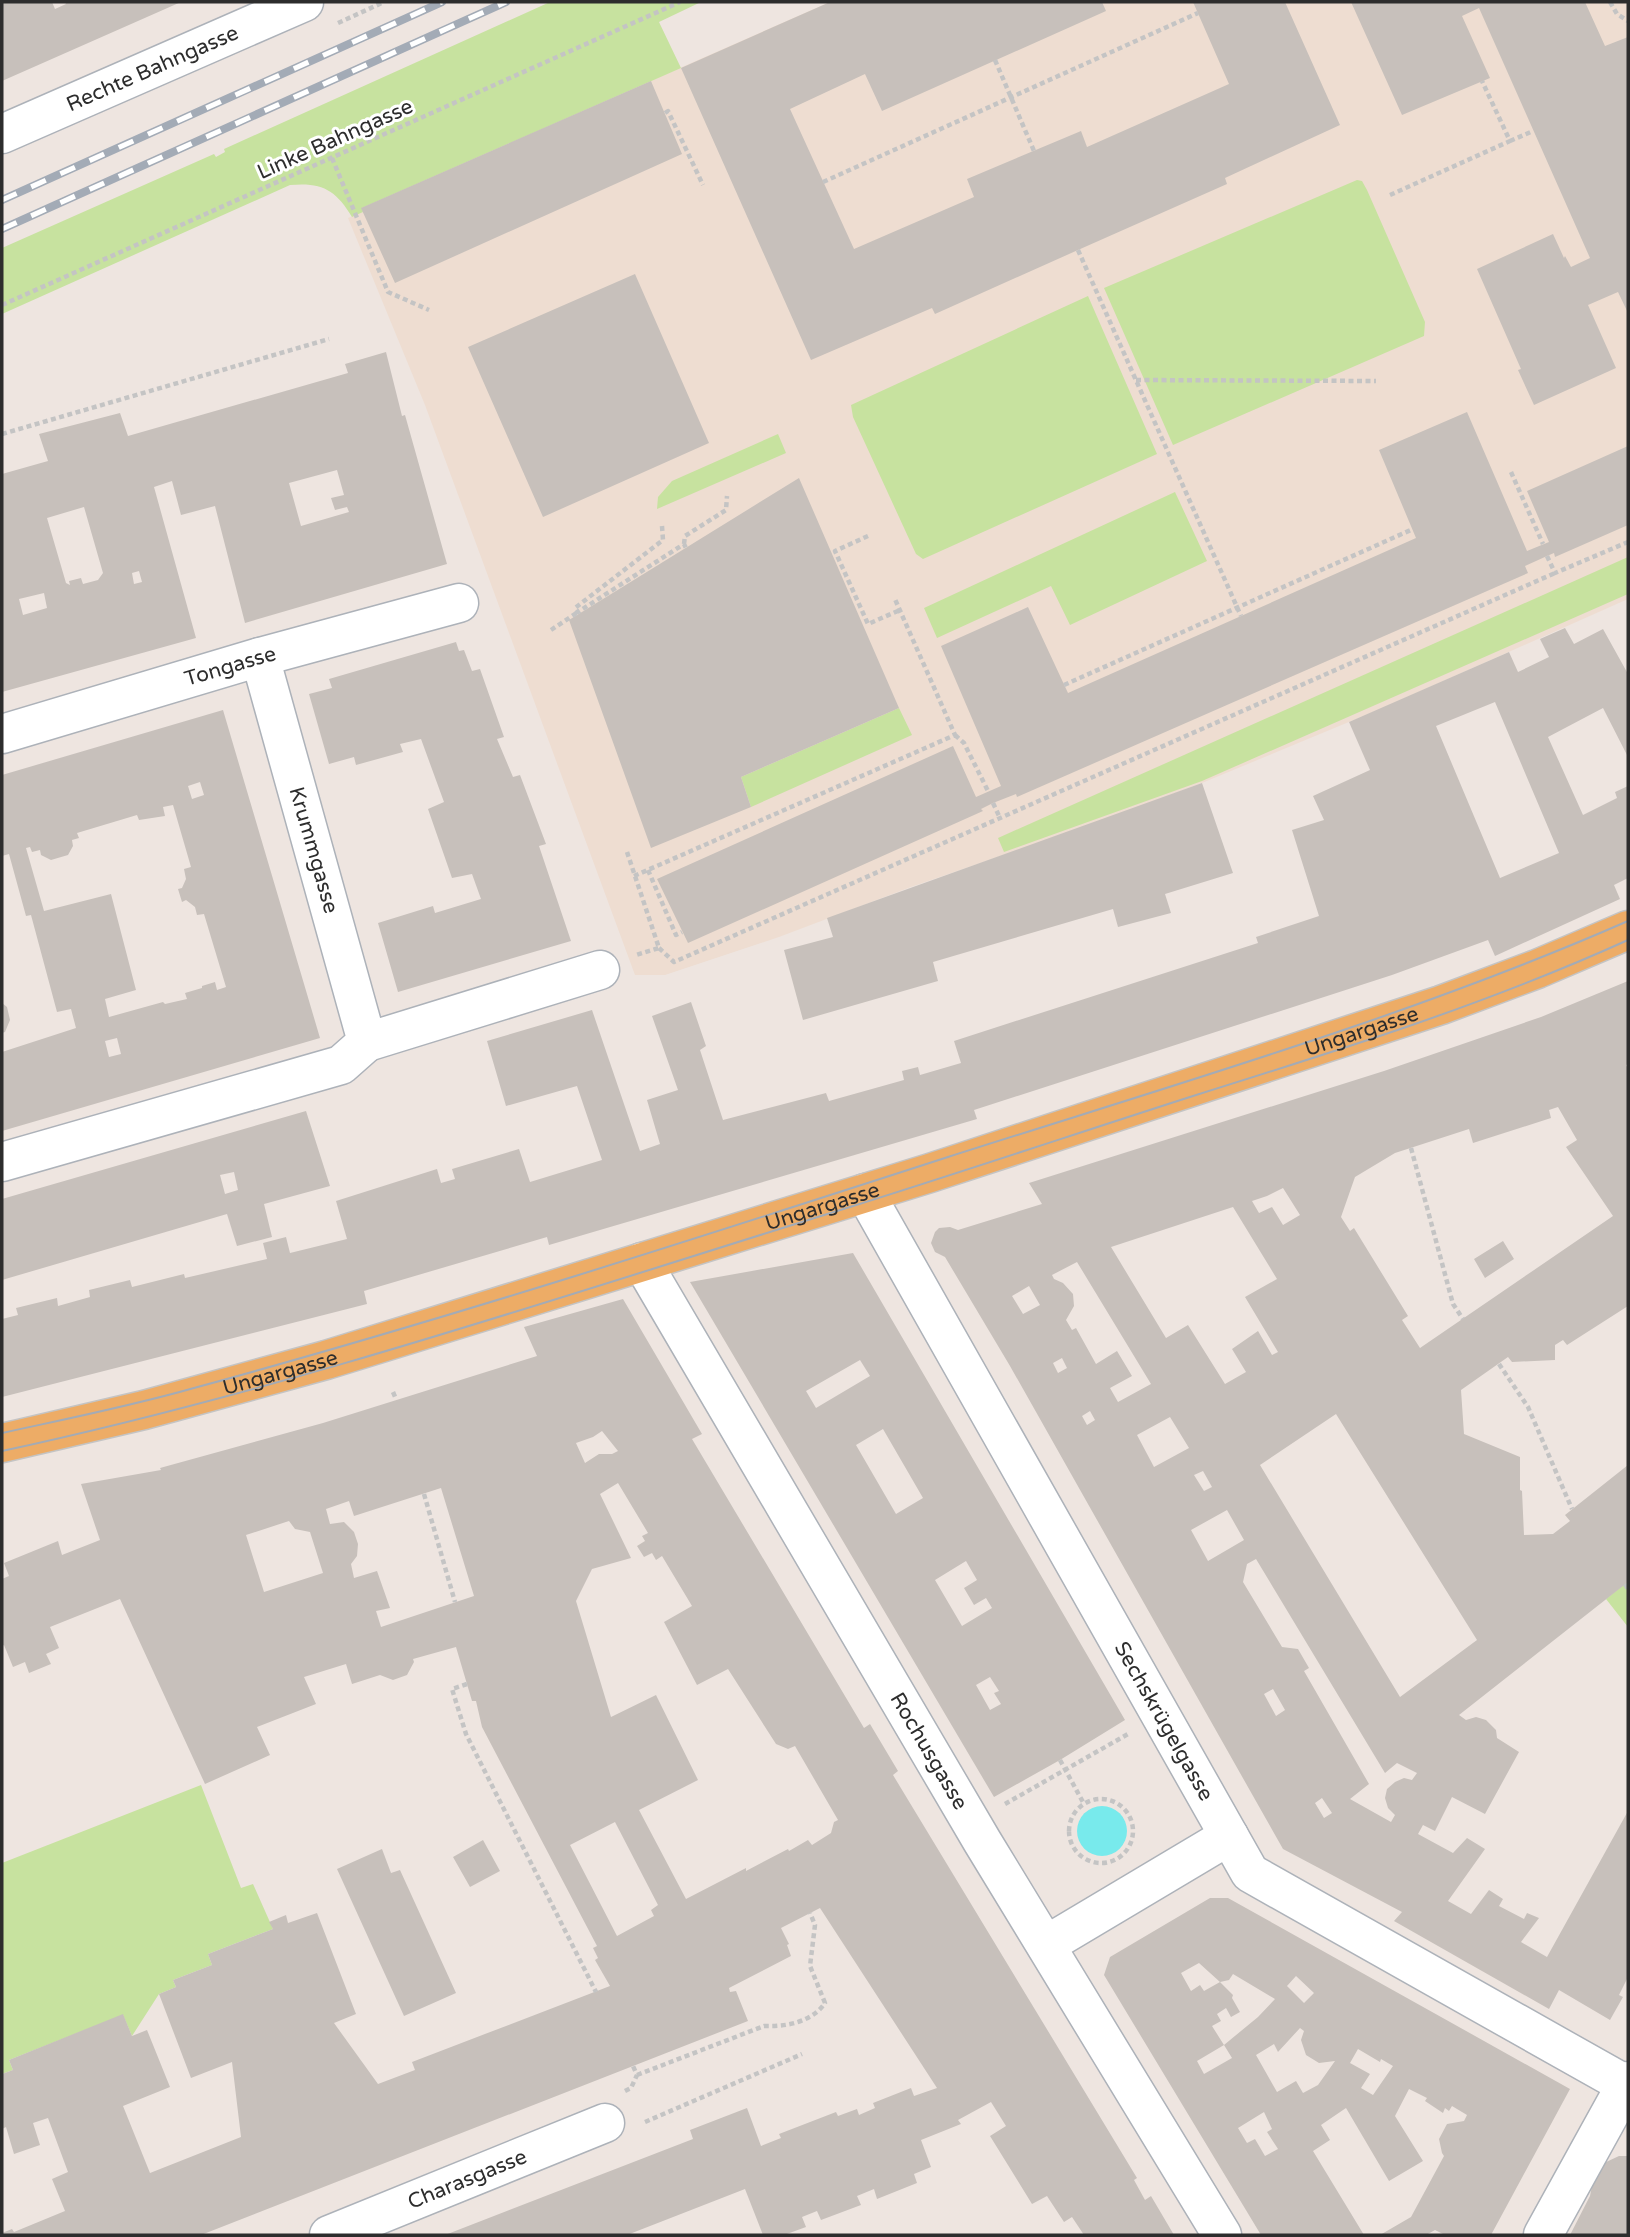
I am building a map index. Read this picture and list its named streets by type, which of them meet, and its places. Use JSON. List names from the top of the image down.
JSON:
{
  "streets": {
    "main road": ["Ungargasse"],
    "street": [
      "Rechte Bahngasse",
      "Tongasse",
      "Krummgasse",
      "Sechskrügelgasse",
      "Rochusgasse",
      "Charasgasse"
    ],
    "path": ["Linke Bahngasse"]
  },
  "crossings": [
    ["Tongasse", "Krummgasse"],
    ["Ungargasse", "Sechskrügelgasse"],
    ["Ungargasse", "Rochusgasse"]
  ]
}
